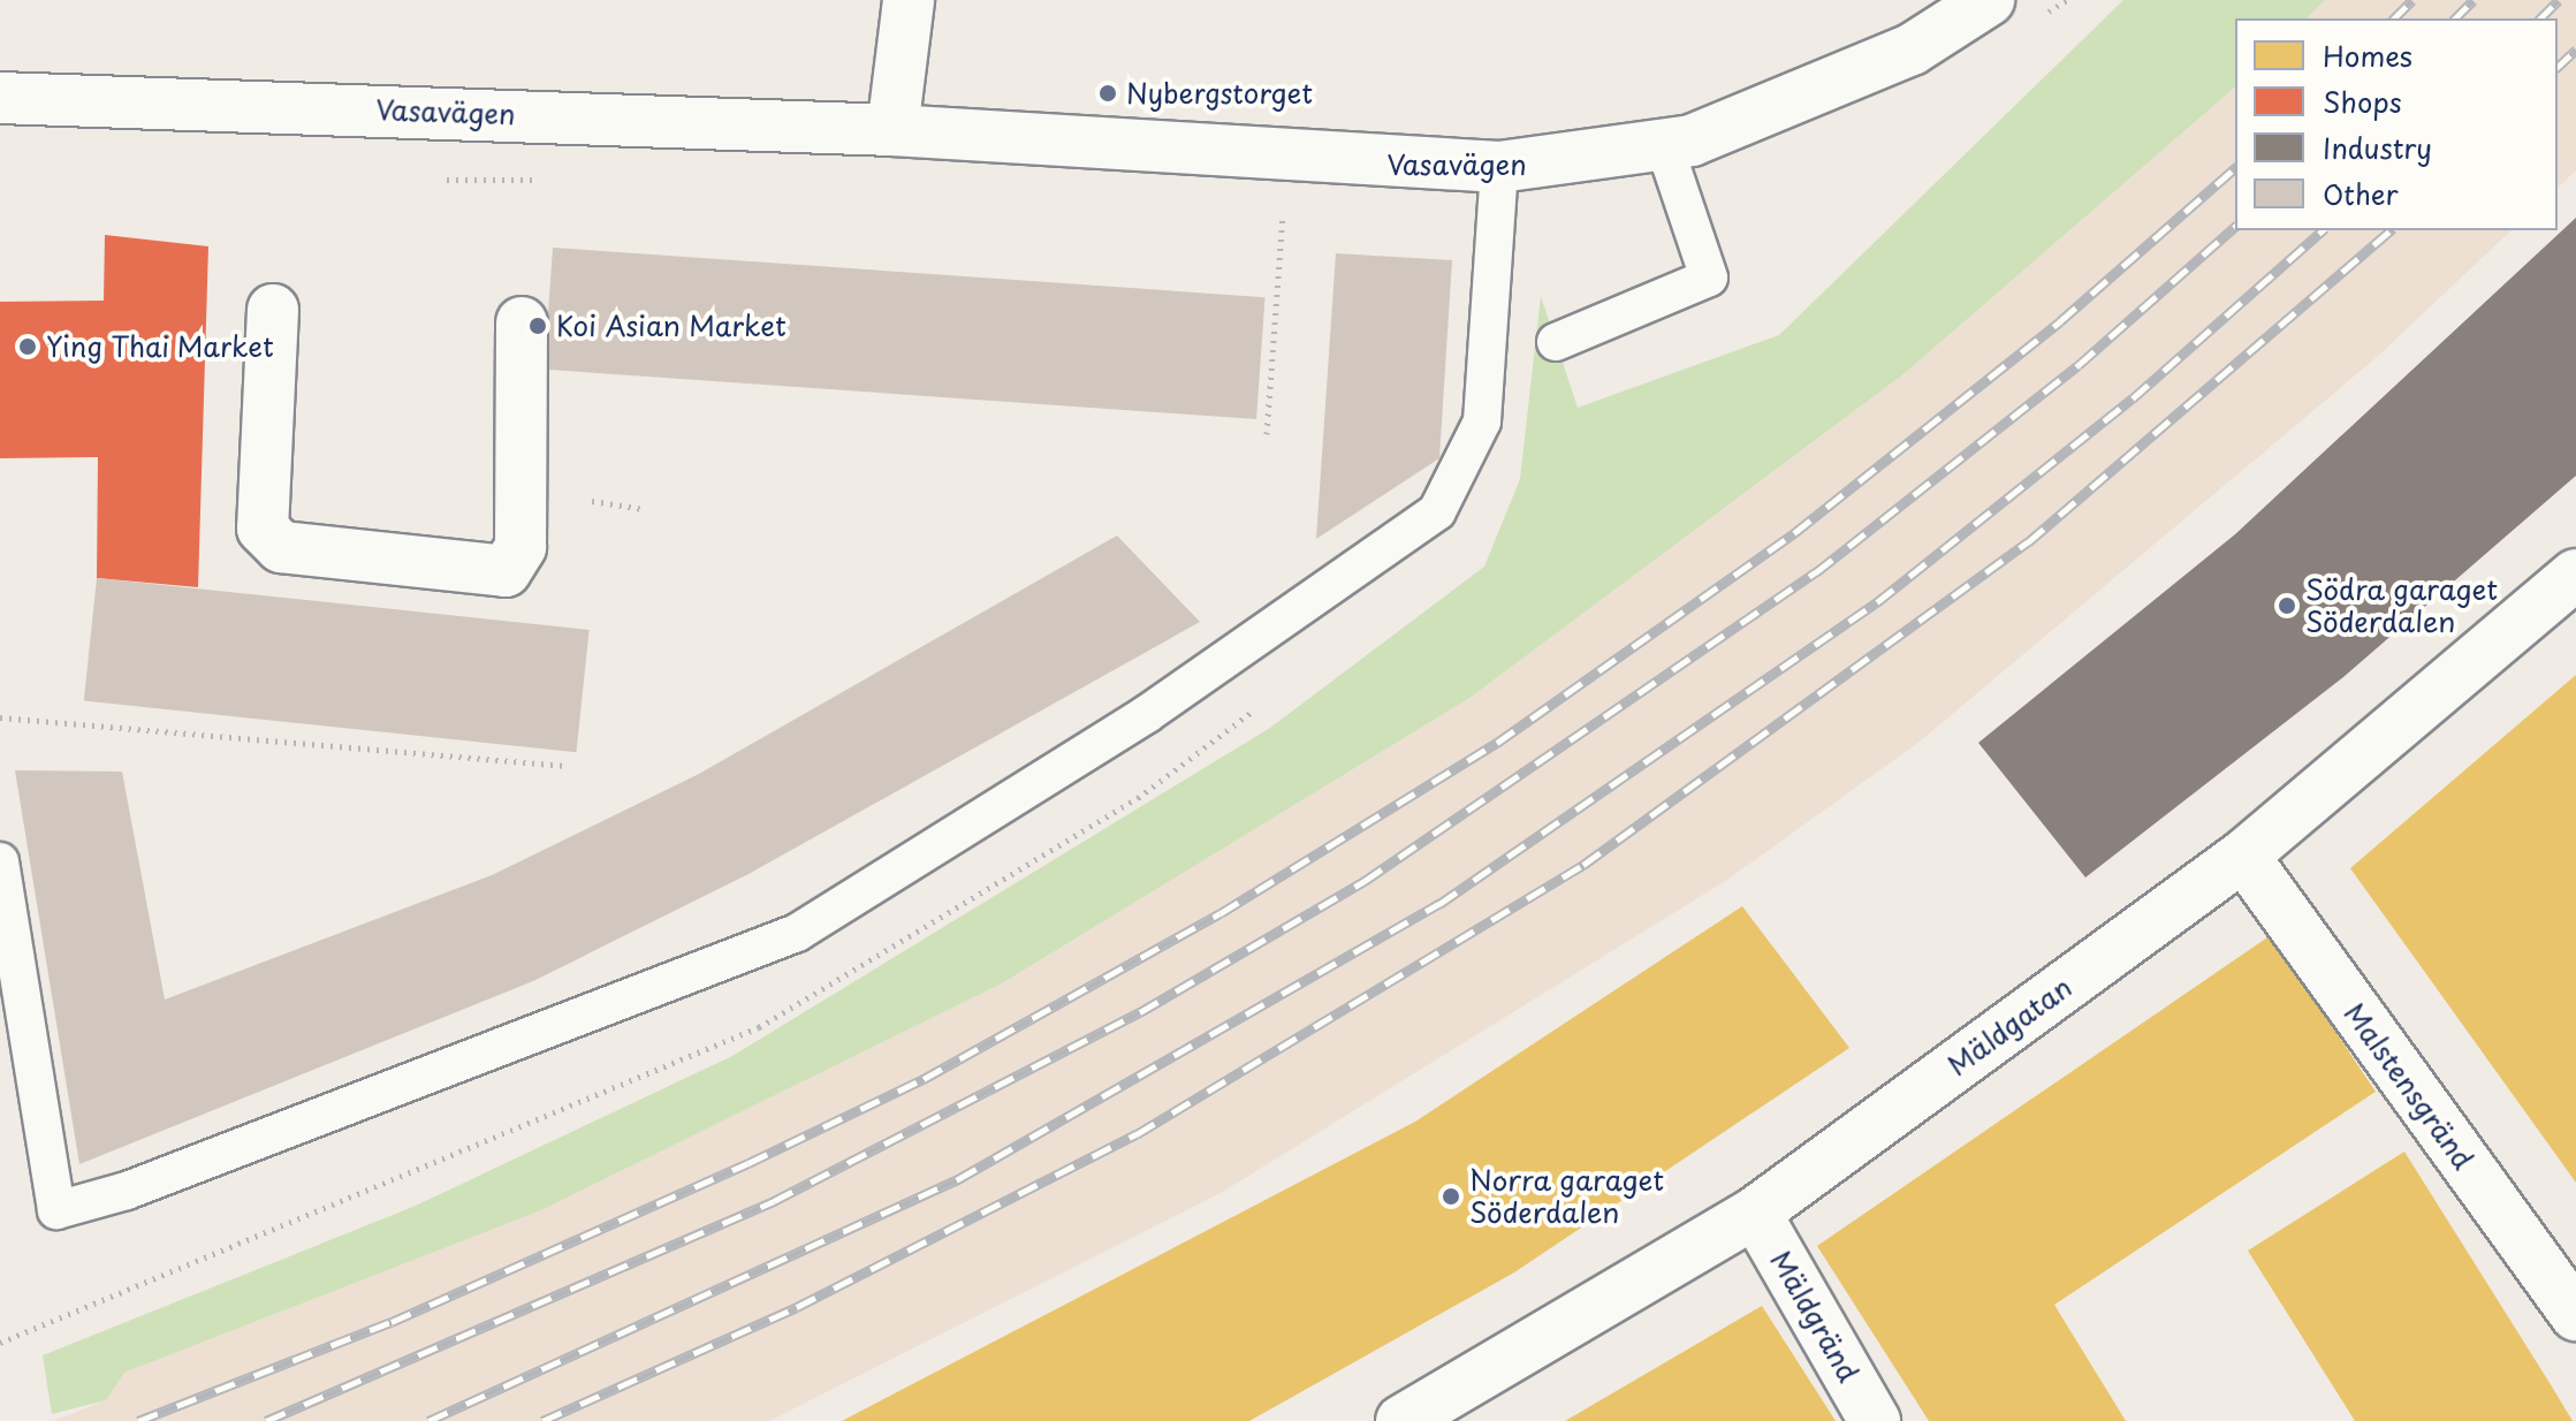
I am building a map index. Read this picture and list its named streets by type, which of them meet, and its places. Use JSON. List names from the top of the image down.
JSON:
{
  "streets": {
    "street": [
      "Vasavägen",
      "Mäldgatan",
      "Malstensgränd",
      "Mäldgränd"
    ]
  },
  "crossings": [
    ["Mäldgatan", "Malstensgränd"],
    ["Mäldgatan", "Mäldgränd"]
  ],
  "places": [
    "Nybergstorget",
    "Koi Asian Market",
    "Ying Thai Market",
    "Södra garaget Söderdalen",
    "Norra garaget Söderdalen"
  ],
  "legend": [
    "Homes",
    "Shops",
    "Industry",
    "Other"
  ]
}
